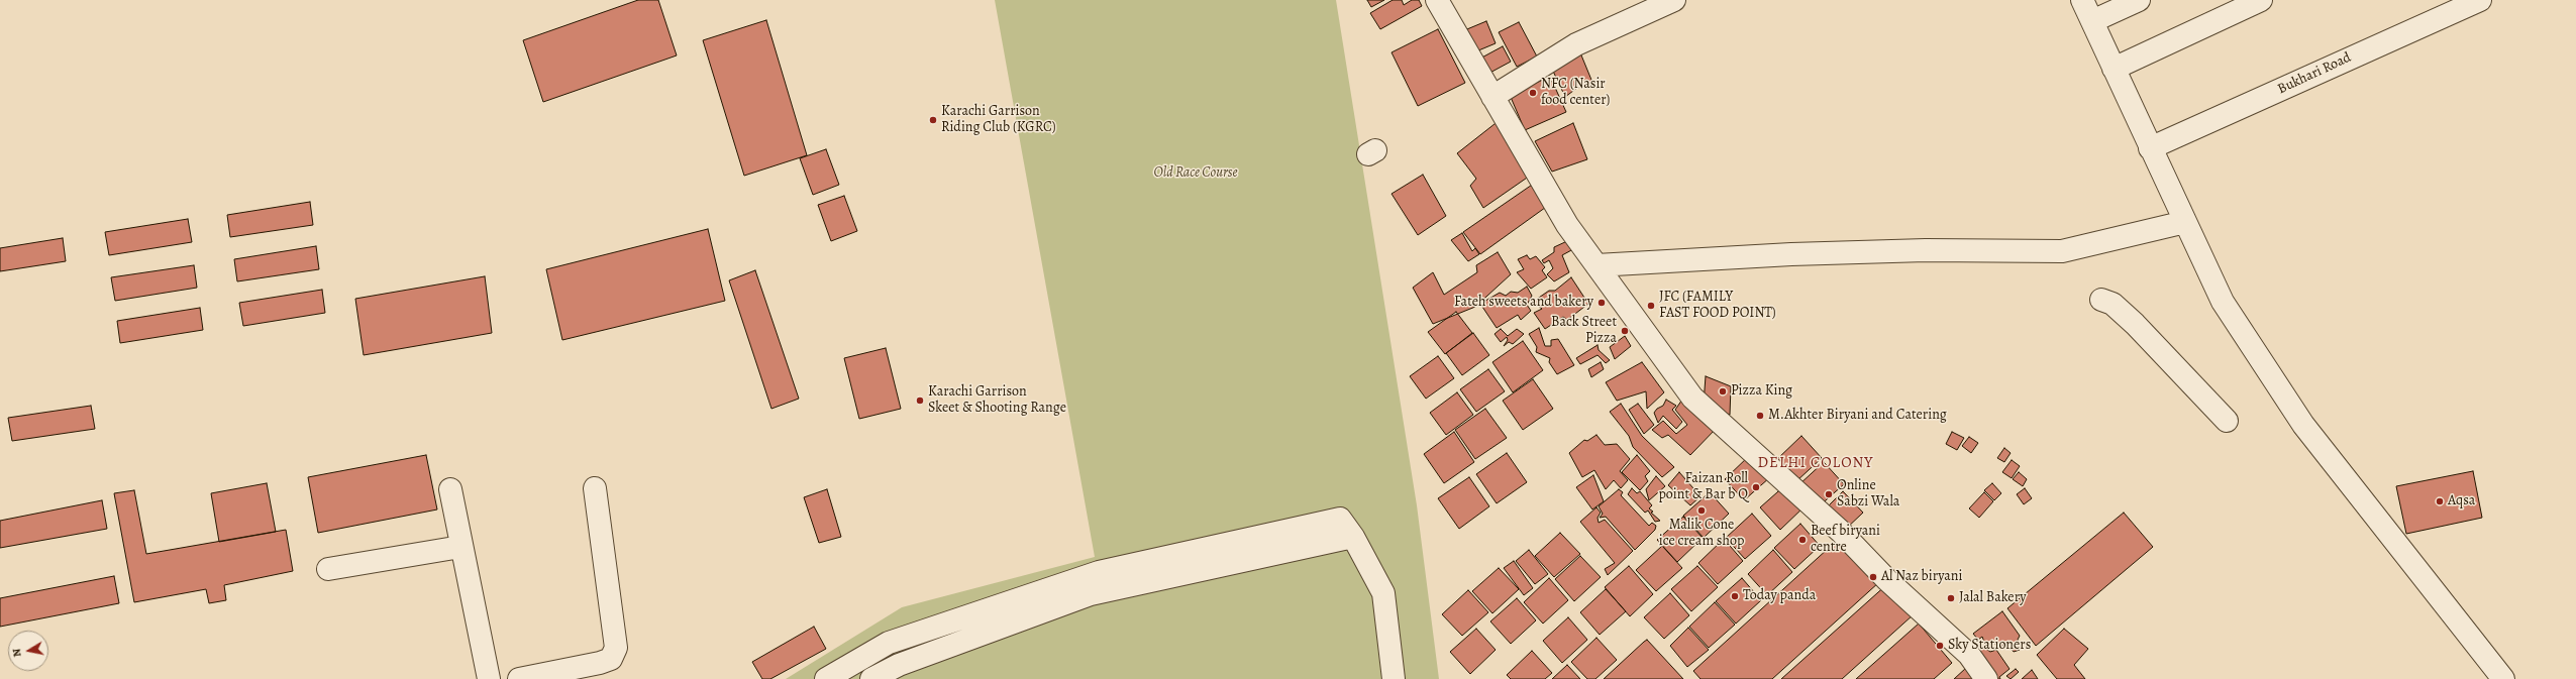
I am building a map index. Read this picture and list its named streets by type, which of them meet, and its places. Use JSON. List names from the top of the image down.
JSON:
{
  "streets": {
    "street": ["Bukhari Road"]
  },
  "districts": ["DELHI COLONY"],
  "parks": ["Old Race Course"],
  "places": [
    "NFC (Nasir food center)",
    "Karachi Garrison Riding Club (KGRC)",
    "Fateh sweets and bakery",
    "JFC (FAMILY FAST FOOD POINT)",
    "Back Street Pizza",
    "Pizza King",
    "Karachi Garrison Skeet & Shooting Range",
    "M.Akhter Biryani and Catering",
    "Faizan Roll point & Bar b Q",
    "Online Sabzi Wala",
    "Aqsa",
    "Malik Cone ice cream shop",
    "Beef biryani centre",
    "Al Naz biryani",
    "Today panda",
    "Jalal Bakery",
    "Sky Stationers"
  ],
  "north": "left"
}
